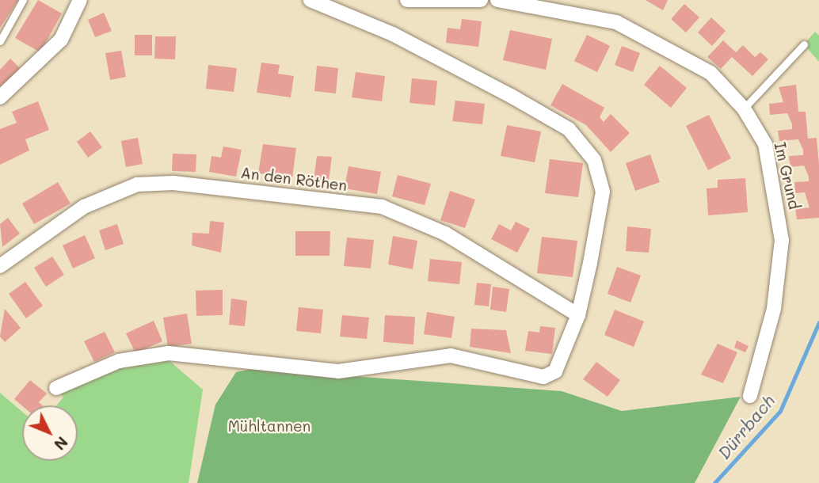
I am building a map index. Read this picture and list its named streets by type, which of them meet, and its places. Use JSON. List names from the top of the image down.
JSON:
{
  "streets": {
    "street": ["Im Grund", "An den Röthen"]
  },
  "water": ["Dürrbach"],
  "parks": ["Mühltannen"],
  "north": "bottom right"
}
